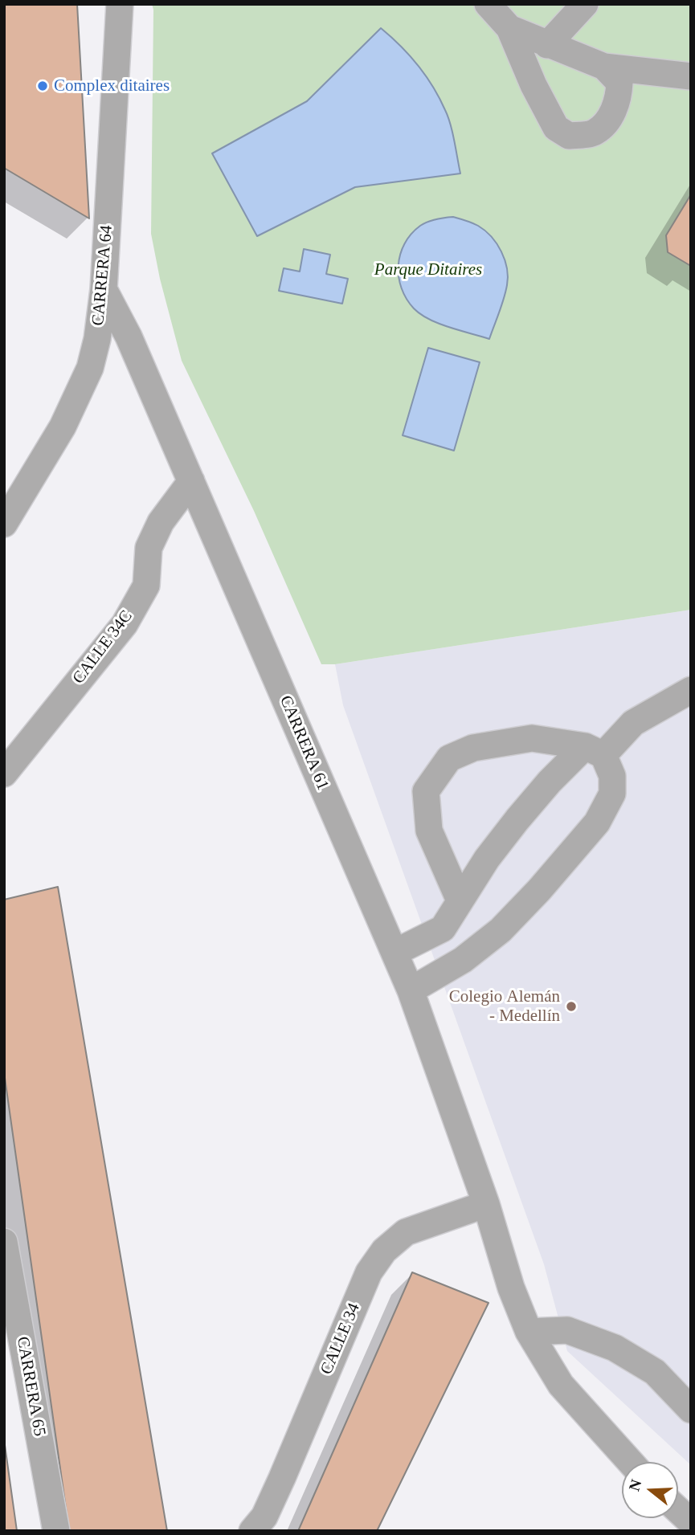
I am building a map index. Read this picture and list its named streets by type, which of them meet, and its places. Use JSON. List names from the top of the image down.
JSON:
{
  "streets": {
    "street": [
      "CARRERA 64",
      "CALLE 34C",
      "CARRERA 61",
      "CALLE 34",
      "CARRERA 65"
    ]
  },
  "crossings": [
    ["CARRERA 64", "CARRERA 61"],
    ["CALLE 34C", "CARRERA 61"],
    ["CARRERA 61", "CALLE 34"]
  ],
  "parks": ["Parque Ditaires"],
  "places": ["Complex ditaires", "Colegio Alemán - Medellín"],
  "north": "left"
}
